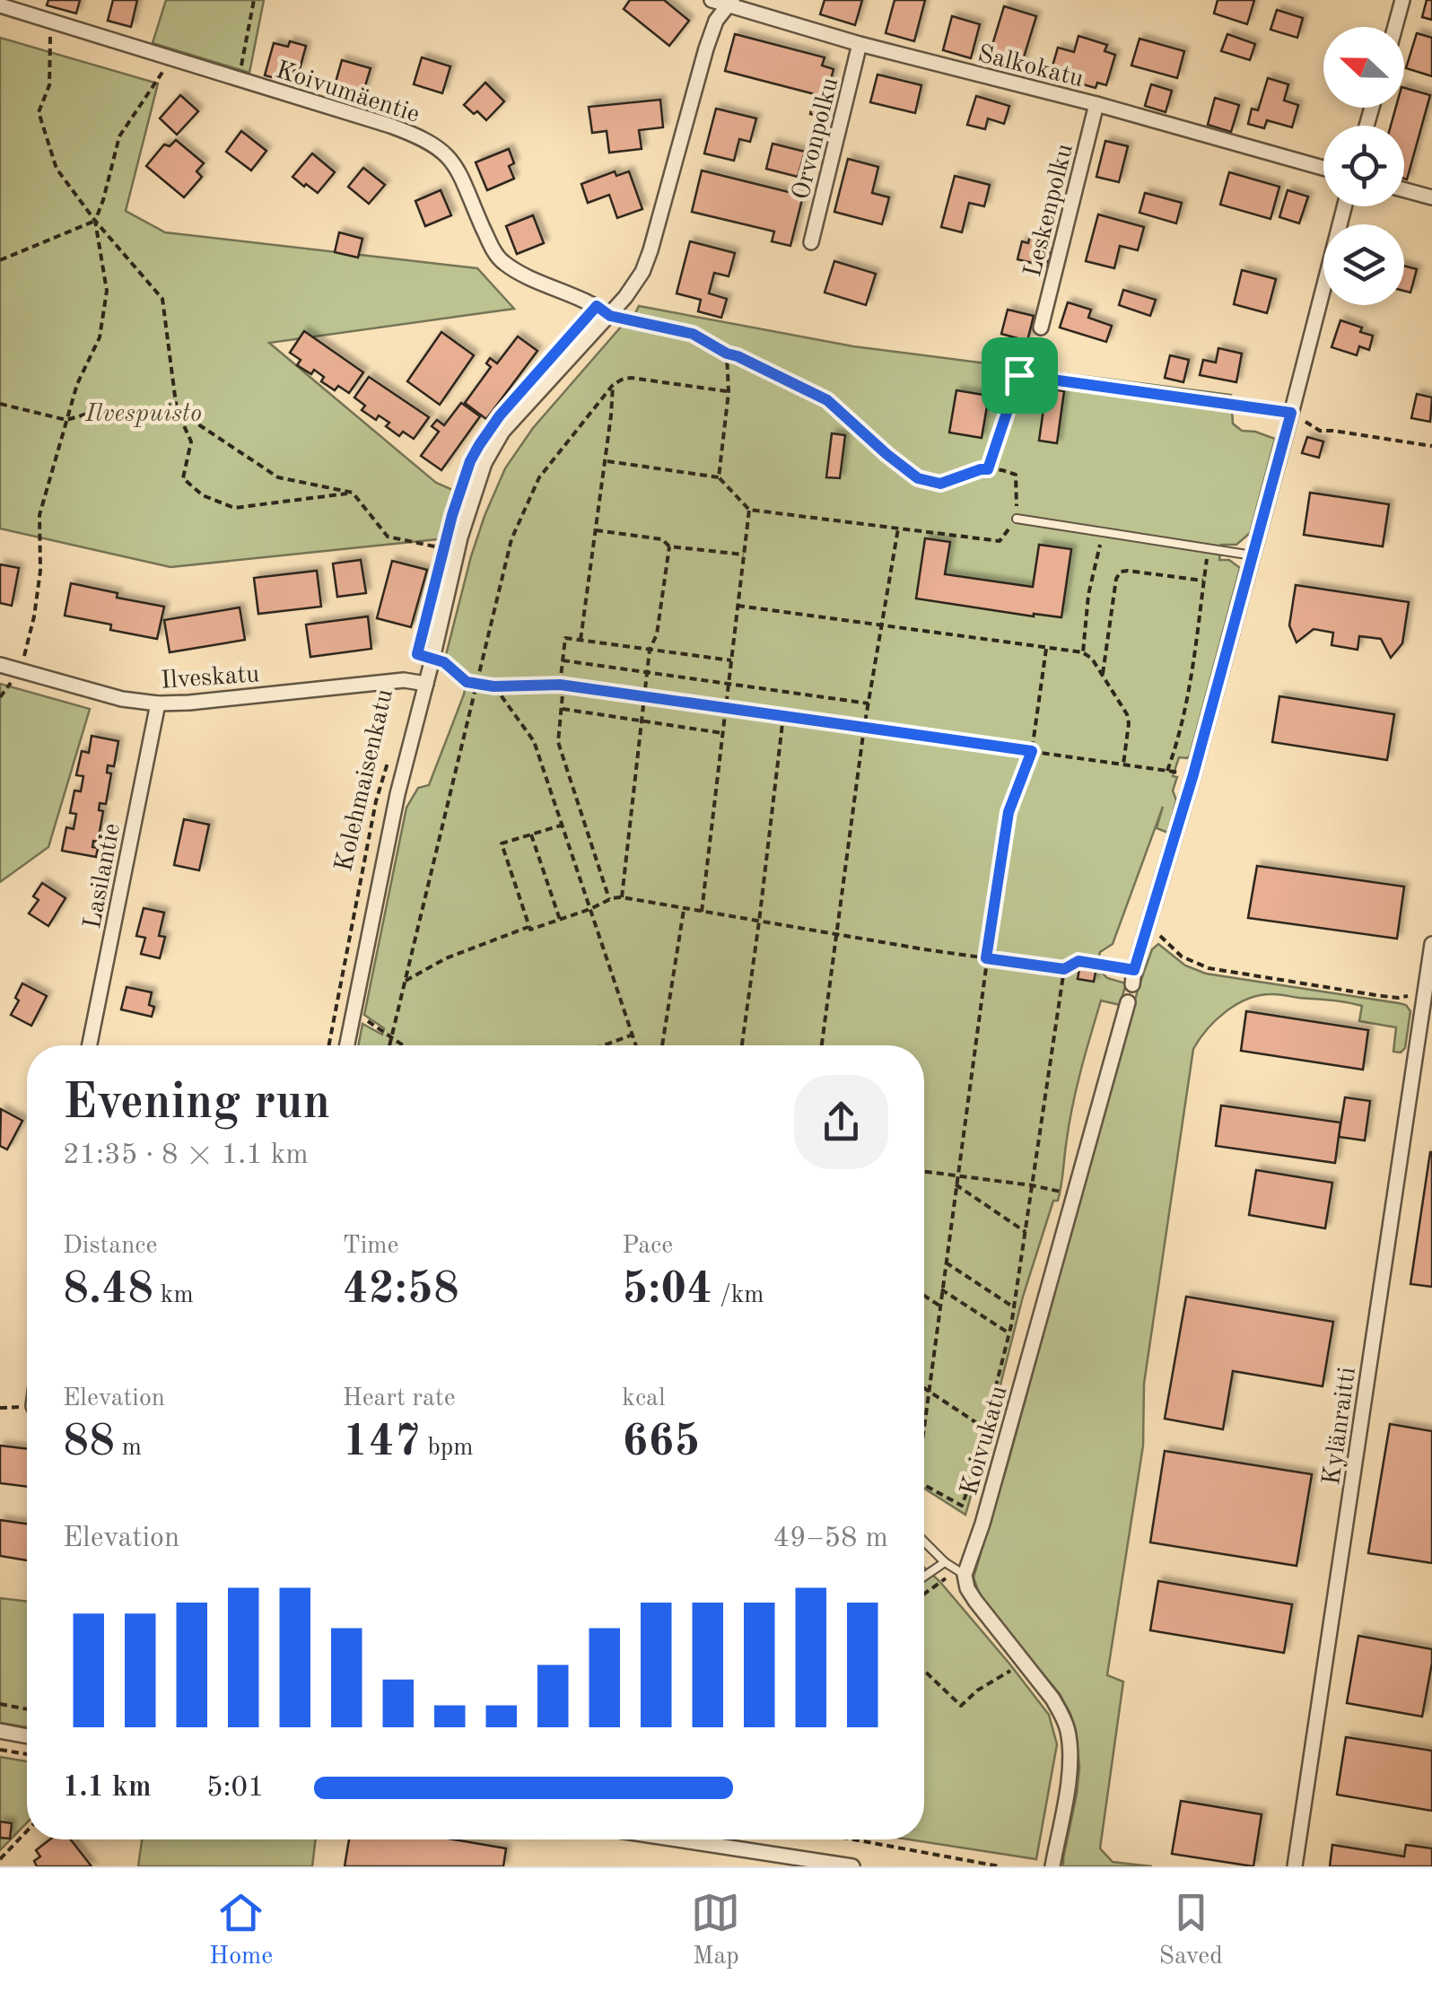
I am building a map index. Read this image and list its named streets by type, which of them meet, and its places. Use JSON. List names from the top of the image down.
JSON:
{
  "streets": {
    "street": [
      "Salkokatu",
      "Koivumäentie",
      "Orvonpolku",
      "Leskenpolku",
      "Ilveskatu",
      "Kolehmaisenkatu",
      "Lasilantie",
      "Kylänraitti",
      "Koivukatu"
    ]
  },
  "crossings": [
    ["Salkokatu", "Orvonpolku"],
    ["Salkokatu", "Leskenpolku"],
    ["Salkokatu", "Kolehmaisenkatu"],
    ["Koivumäentie", "Kolehmaisenkatu"],
    ["Ilveskatu", "Kolehmaisenkatu"],
    ["Ilveskatu", "Lasilantie"]
  ],
  "parks": ["Ilvespuisto"],
  "north": "left",
  "page": {
    "heading": ["Evening run", "21:35 · 8 × 1.1 km"],
    "stats": [
      ["Distance", "8.48 km"],
      ["Time", "42:58"],
      ["Pace", "5:04 /km"],
      ["Elevation", "88 m"],
      ["Heart rate", "147 bpm"],
      ["kcal", "665"]
    ],
    "chart": ["Elevation", "49–58 m"],
    "list": [
      {
        "name": "1.1 km",
        "note": "5:01"
      }
    ],
    "tabs": ["Home", "Map", "Saved"]
  }
}
